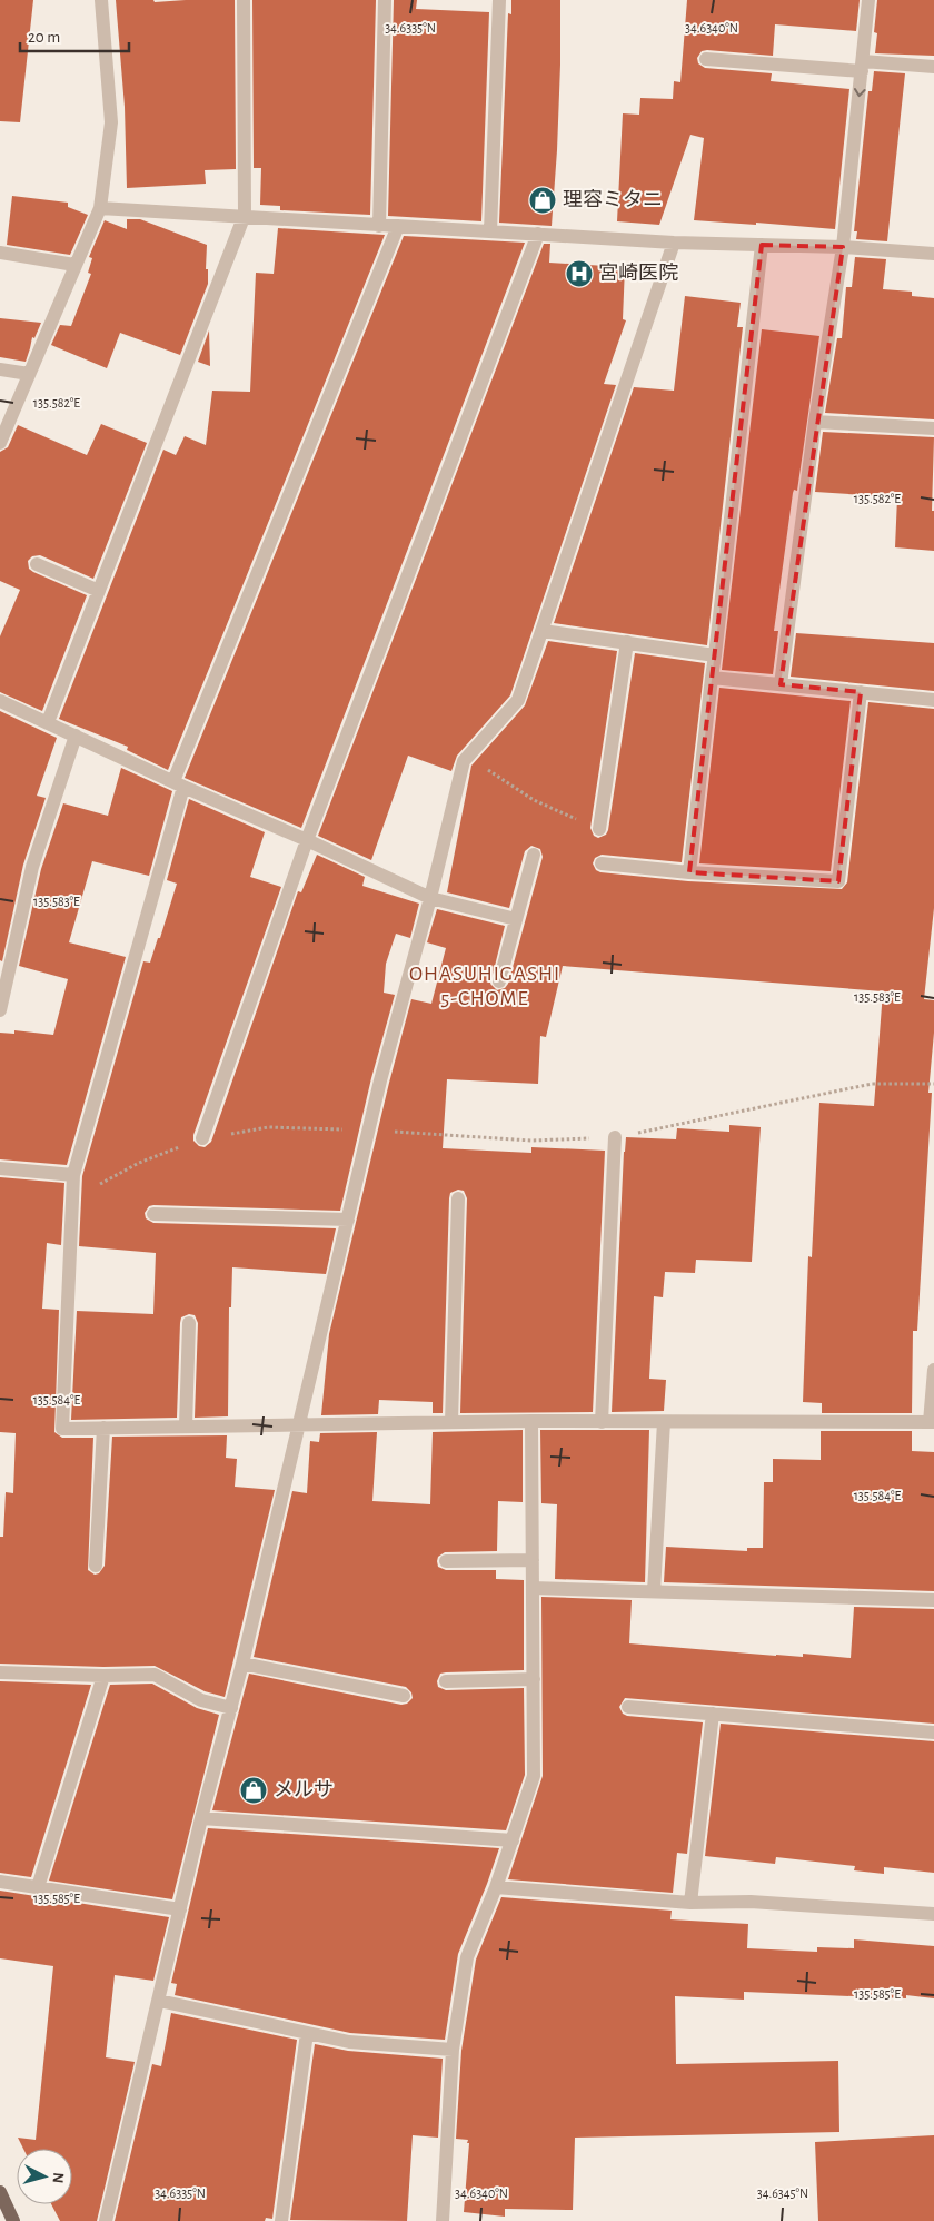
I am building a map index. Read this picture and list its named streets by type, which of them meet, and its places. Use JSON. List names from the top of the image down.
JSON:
{
  "districts": ["OHASUHIGASHI 5-CHOME"],
  "places": {
    "shop": ["理容ミタニ", "メルサ"],
    "hospital": ["宮崎医院"]
  },
  "scale_bar": "20 m",
  "north": "right",
  "coordinates": [
    "34.6335°N",
    "34.6340°N",
    "135.582°E",
    "135.583°E",
    "135.584°E",
    "135.585°E",
    "34.6345°N"
  ]
}
